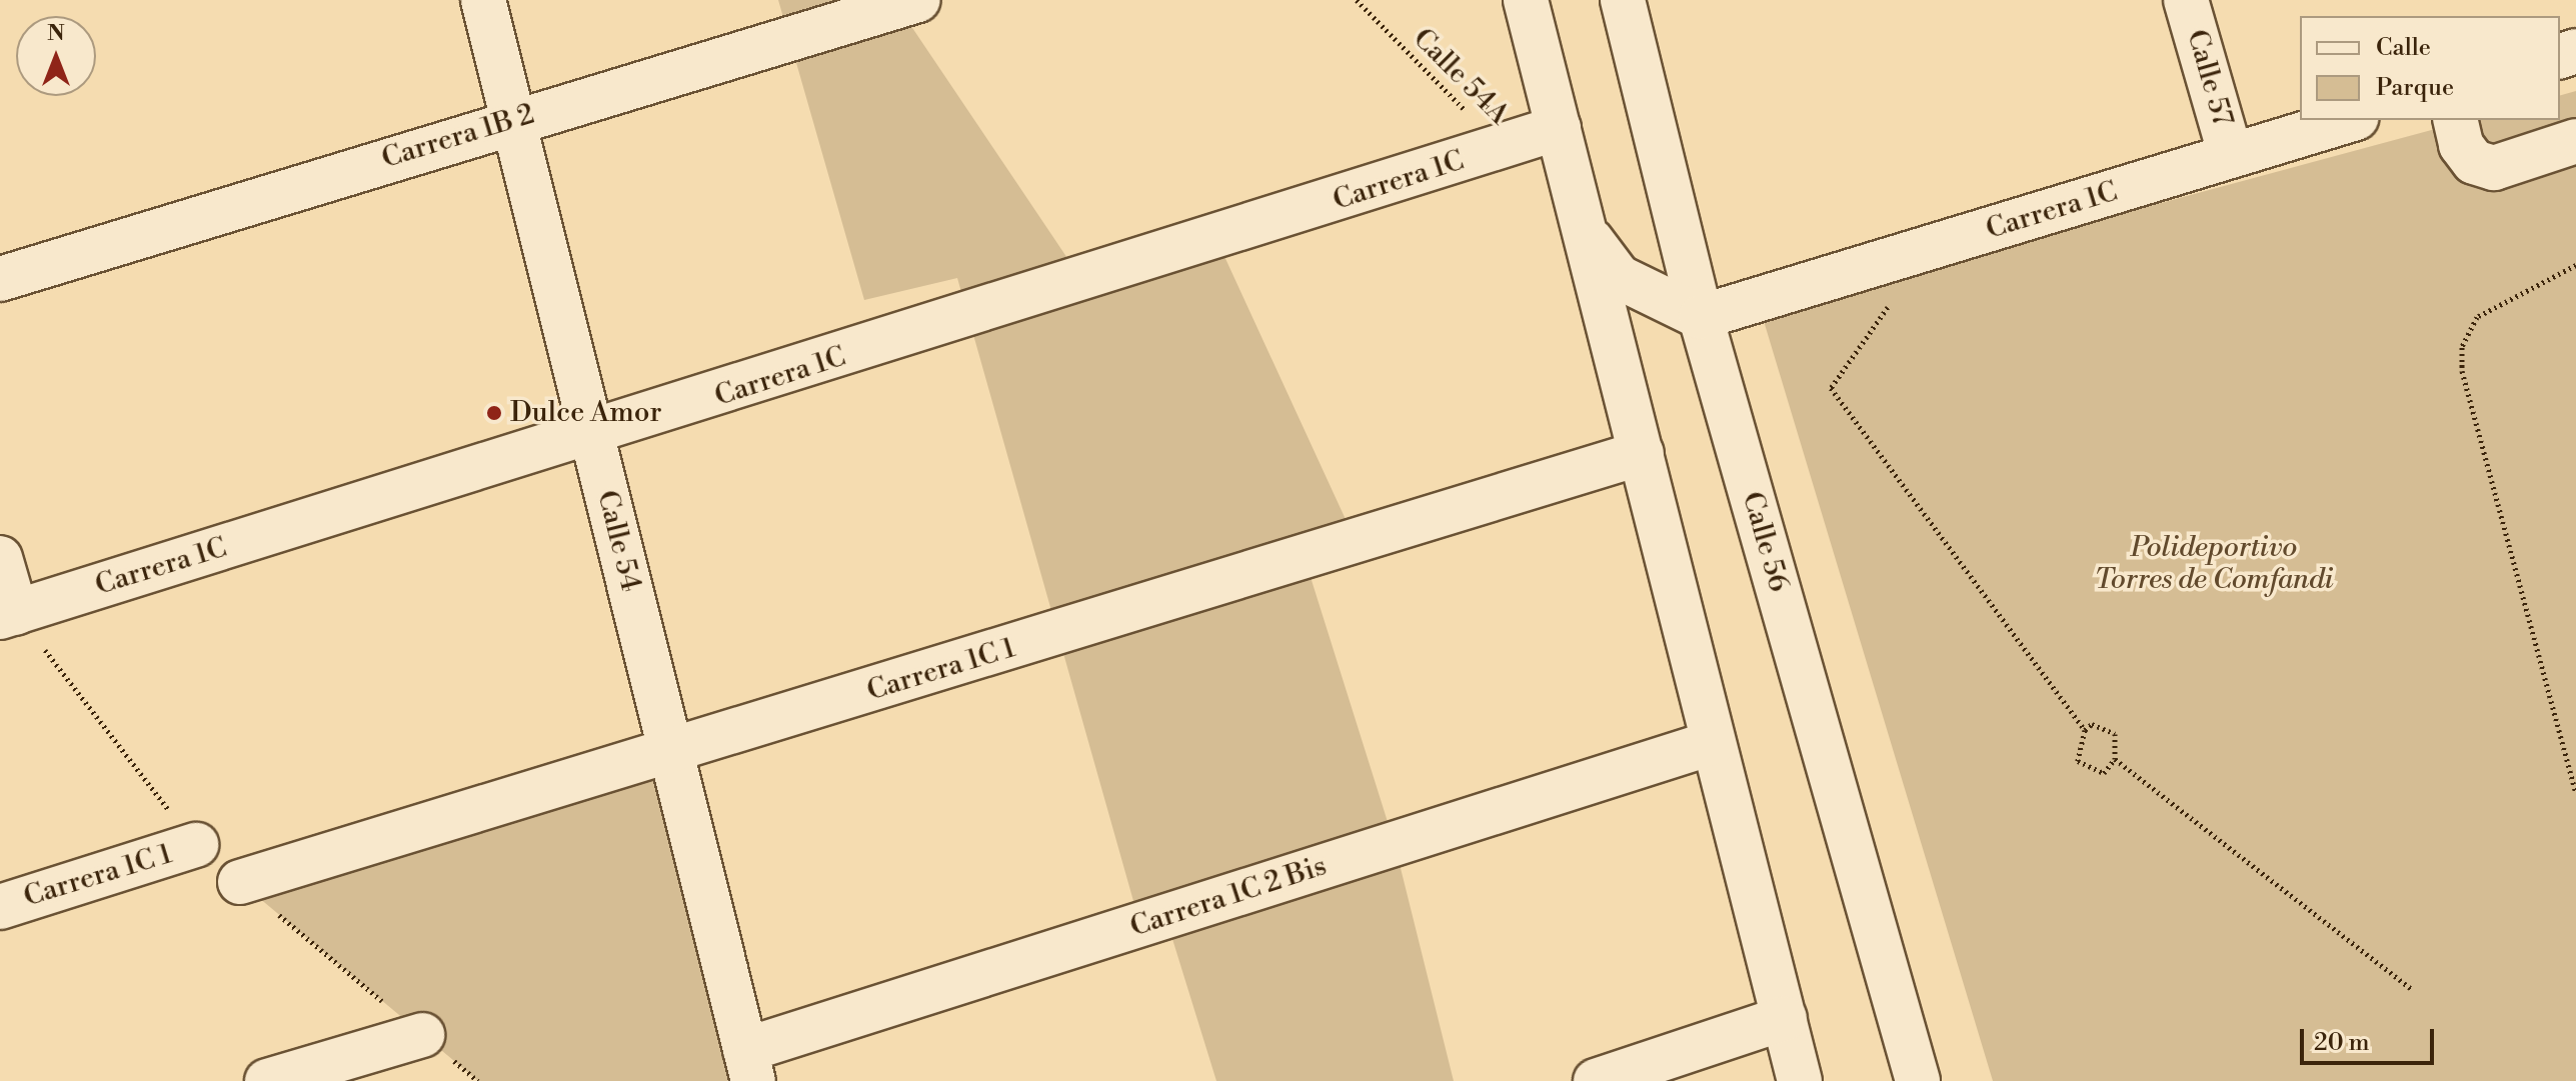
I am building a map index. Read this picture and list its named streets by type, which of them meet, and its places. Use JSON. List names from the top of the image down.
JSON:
{
  "streets": {
    "street": [
      "Calle 57",
      "Carrera 1B 2",
      "Carrera 1C",
      "Calle 54",
      "Calle 56",
      "Carrera 1C 1",
      "Carrera 1C 2 Bis"
    ],
    "path": ["Calle 54A"]
  },
  "crossings": [
    ["Calle 54A", "Carrera 1C"],
    ["Calle 57", "Carrera 1C"],
    ["Carrera 1B 2", "Calle 54"],
    ["Carrera 1C", "Calle 54"],
    ["Carrera 1C", "Calle 56"],
    ["Calle 54", "Carrera 1C 1"],
    ["Calle 54", "Carrera 1C 2 Bis"]
  ],
  "parks": ["Polideportivo Torres de Comfandi"],
  "places": ["Dulce Amor"],
  "legend": ["Calle", "Parque"],
  "scale_bar": "20 m",
  "north": "top"
}
